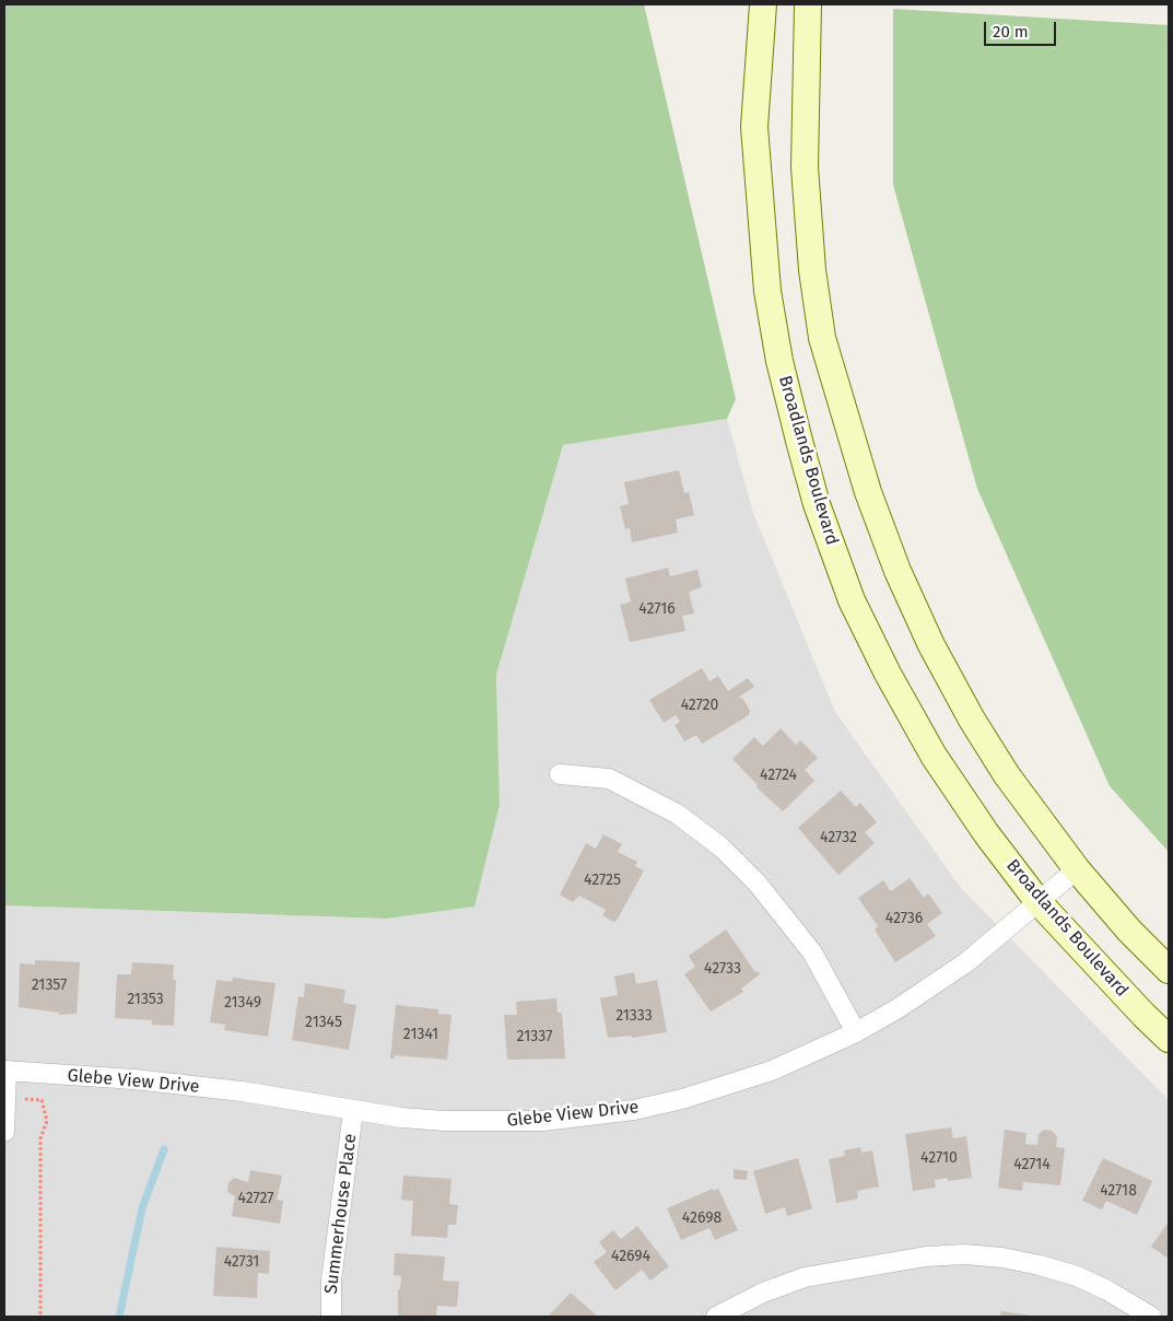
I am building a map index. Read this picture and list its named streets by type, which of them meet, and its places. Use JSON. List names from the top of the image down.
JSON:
{
  "streets": {
    "main road": ["Broadlands Boulevard"],
    "street": ["Glebe View Drive", "Summerhouse Place"]
  },
  "crossings": [
    ["Broadlands Boulevard", "Glebe View Drive"],
    ["Glebe View Drive", "Summerhouse Place"]
  ],
  "house_numbers": [
    "42716",
    "42720",
    "42724",
    "42732",
    "42725",
    "42736",
    "42733",
    "21357",
    "21353",
    "21349",
    "21333",
    "21345",
    "21341",
    "21337",
    "42710",
    "42714",
    "42718",
    "42727",
    "42698",
    "42694",
    "42731"
  ],
  "scale_bar": "20 m"
}
